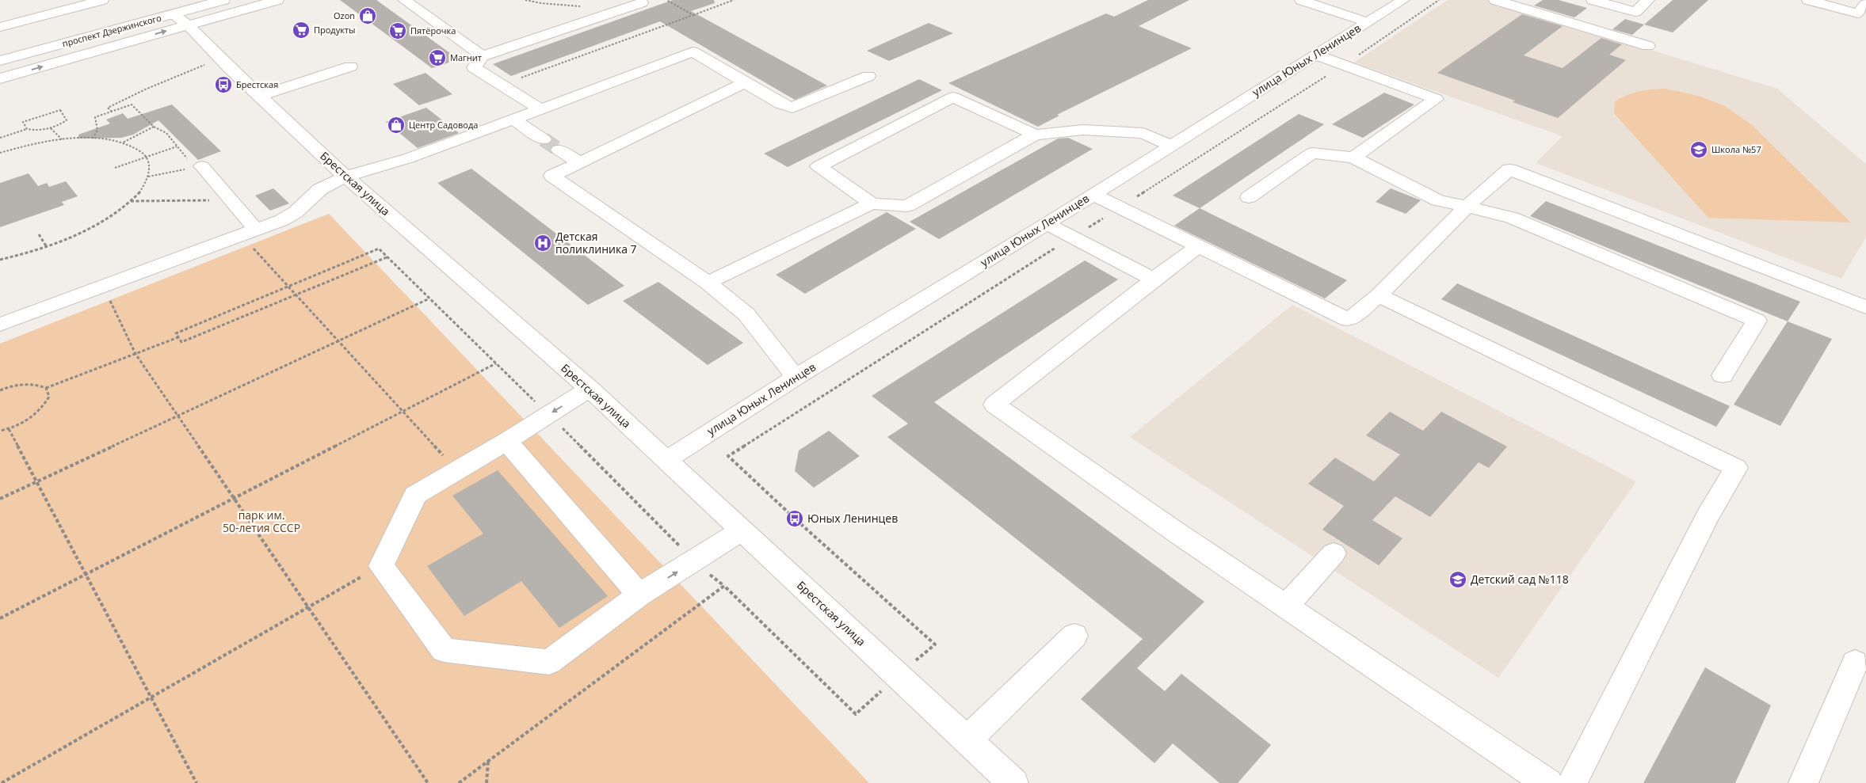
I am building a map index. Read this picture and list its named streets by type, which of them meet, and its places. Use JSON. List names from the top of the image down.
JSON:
{
  "streets": {
    "street": ["проспект Дзержинского", "улица Юных Ленинцев", "Брестская улица"]
  },
  "crossings": [
    ["проспект Дзержинского", "Брестская улица"],
    ["улица Юных Ленинцев", "Брестская улица"]
  ],
  "parks": ["парк им. 50-летия СССР"],
  "places": {
    "shop": ["Ozon", "Центр Садовода"],
    "supermarket": ["Продукты", "Пятёрочка", "Магнит"],
    "bus stop": ["Брестская", "Юных Ленинцев"],
    "school or university": ["Школа №57", "Детский сад №118"],
    "hospital": ["Детская поликлиника 7"]
  }
}
